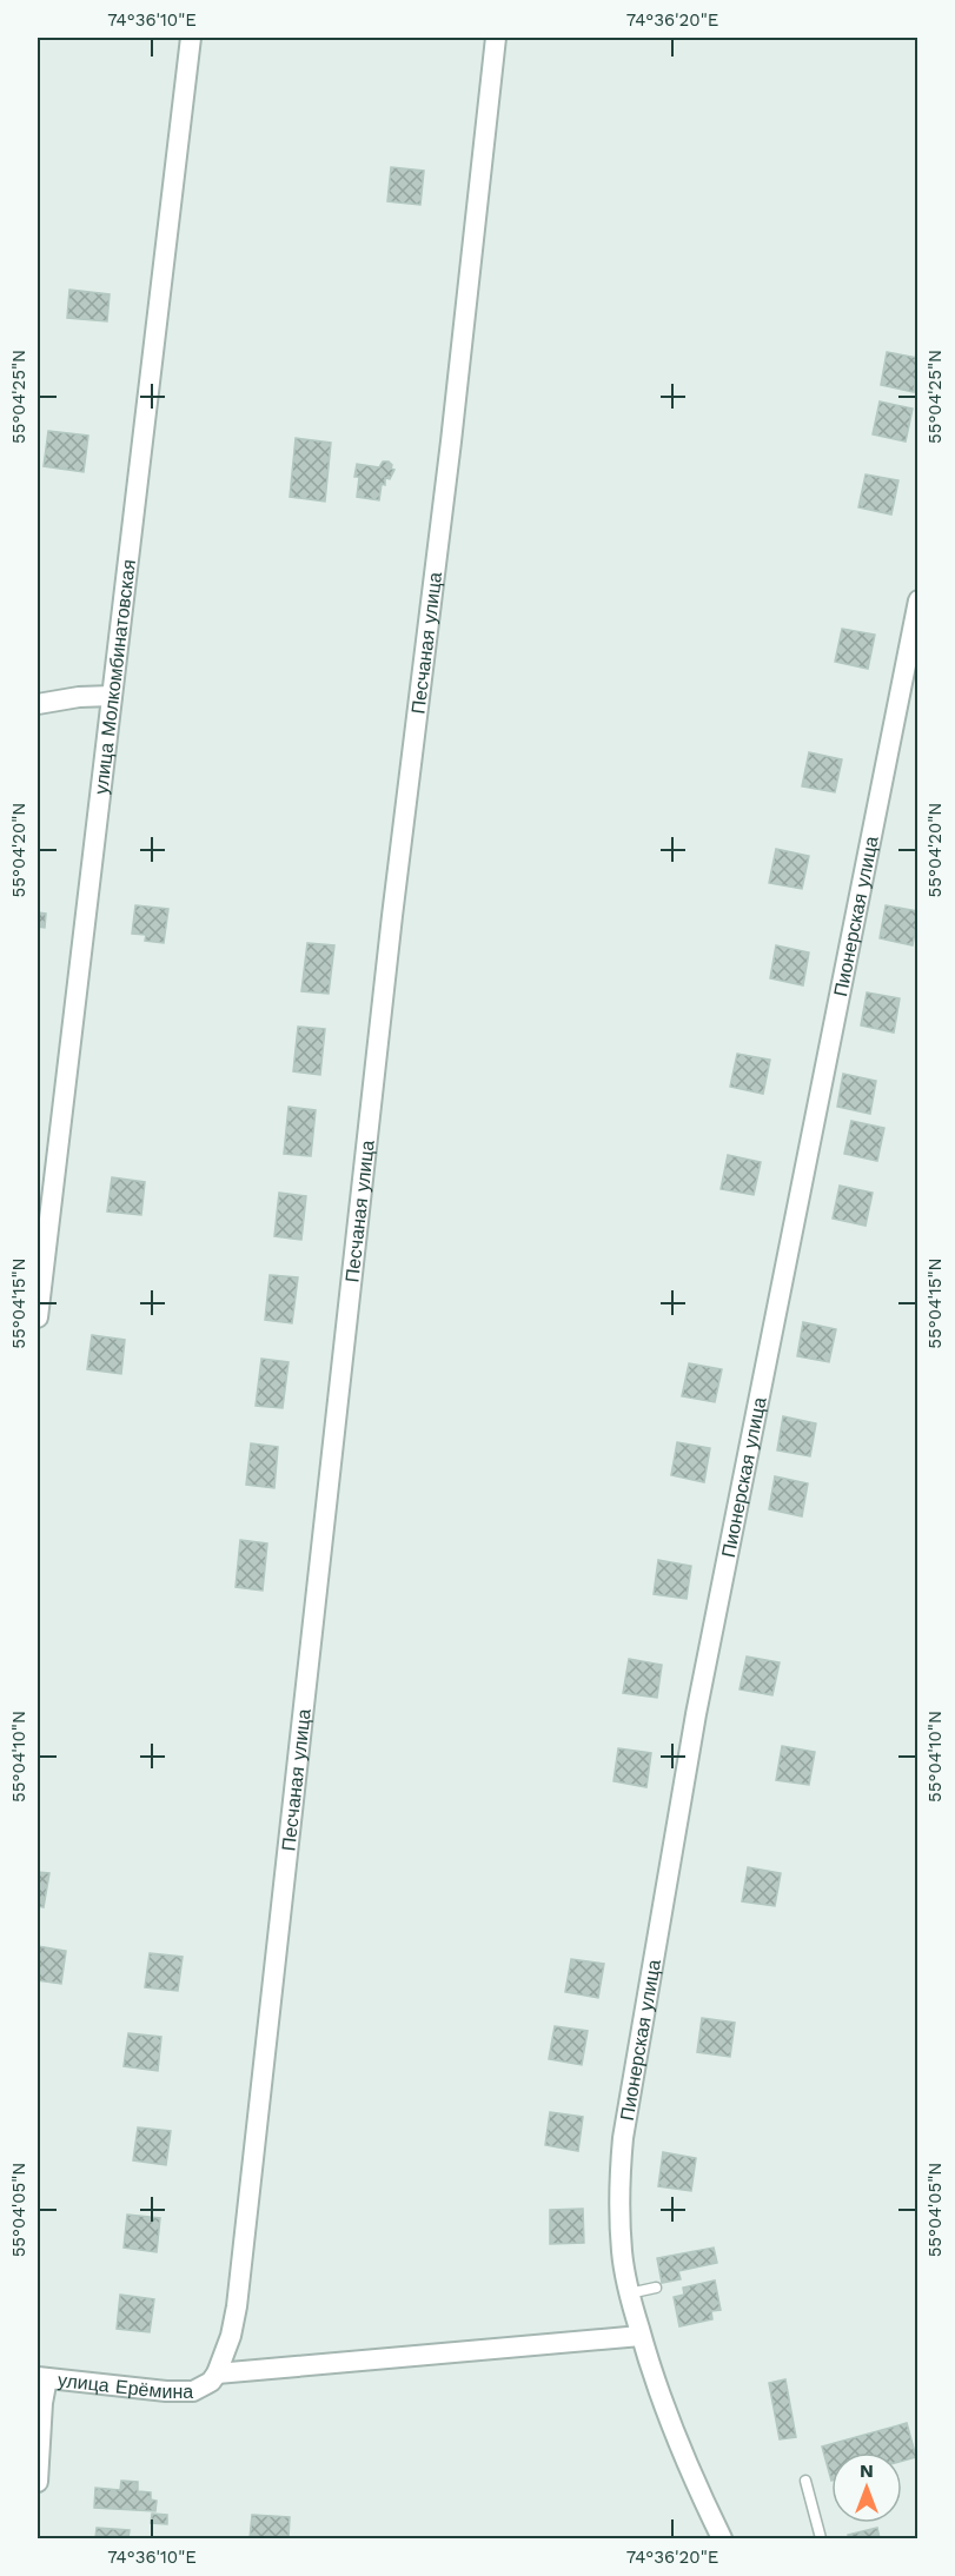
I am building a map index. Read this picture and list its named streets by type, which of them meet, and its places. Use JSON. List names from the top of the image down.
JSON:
{
  "streets": {
    "street": [
      "Песчаная улица",
      "улица Молкомбинатовская",
      "Пионерская улица",
      "улица Ерёмина"
    ]
  },
  "crossings": [
    ["Песчаная улица", "улица Ерёмина"],
    ["Пионерская улица", "улица Ерёмина"]
  ],
  "north": "top",
  "coordinates": [
    "74°36'10\"E",
    "74°36'20\"E",
    "55°04'25\"N",
    "55°04'20\"N",
    "55°04'15\"N",
    "55°04'10\"N",
    "55°04'05\"N"
  ]
}
